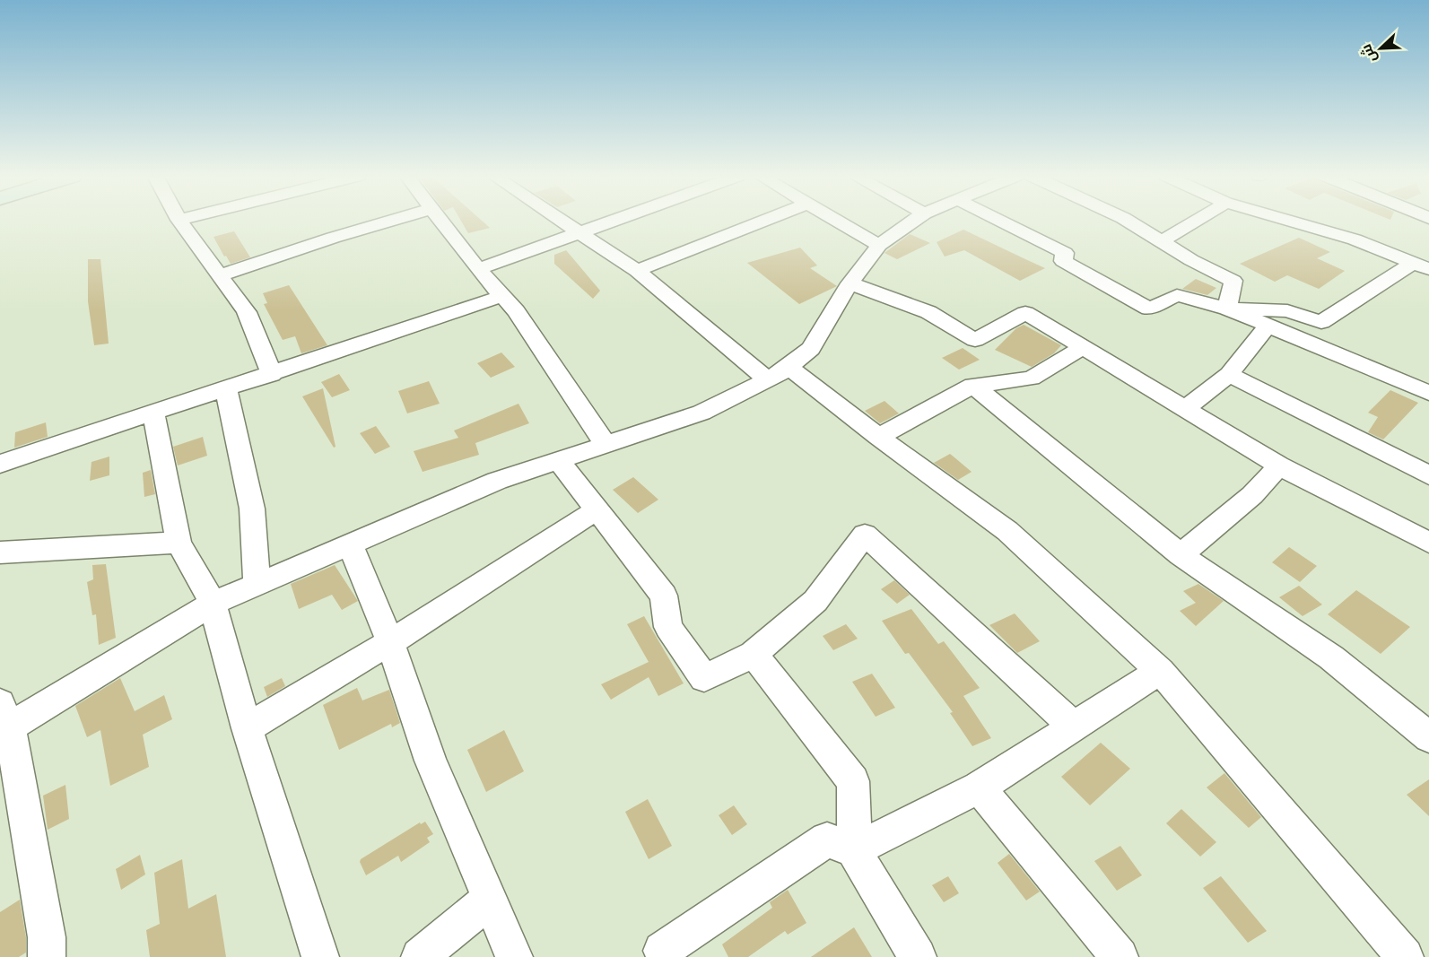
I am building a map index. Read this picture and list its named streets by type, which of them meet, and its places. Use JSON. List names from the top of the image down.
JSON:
{
  "north": "bottom left"
}
